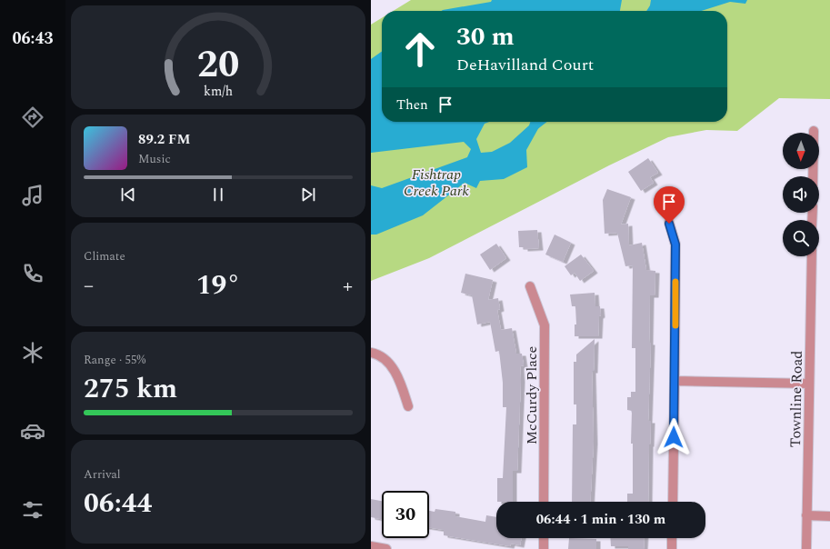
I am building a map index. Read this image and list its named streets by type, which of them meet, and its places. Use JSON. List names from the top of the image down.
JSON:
{
  "streets": {
    "street": ["McCurdy Place", "Townline Road"]
  },
  "parks": ["Fishtrap Creek Park"],
  "north": "bottom",
  "page": {
    "tabs": "06:43",
    "turn": ["30 m", "DeHavilland Court"],
    "then": "Then",
    "song": ["89.2 FM", "Music"],
    "tile": [
      "Climate",
      ["Range · 55%", "275 km"],
      ["Arrival", "06:44"]
    ],
    "heat": ["−", "19°", "+"],
    "limit": "30",
    "trip": "06:44 · 1 min · 130 m",
    "gauge": ["20", "km/h"]
  }
}
